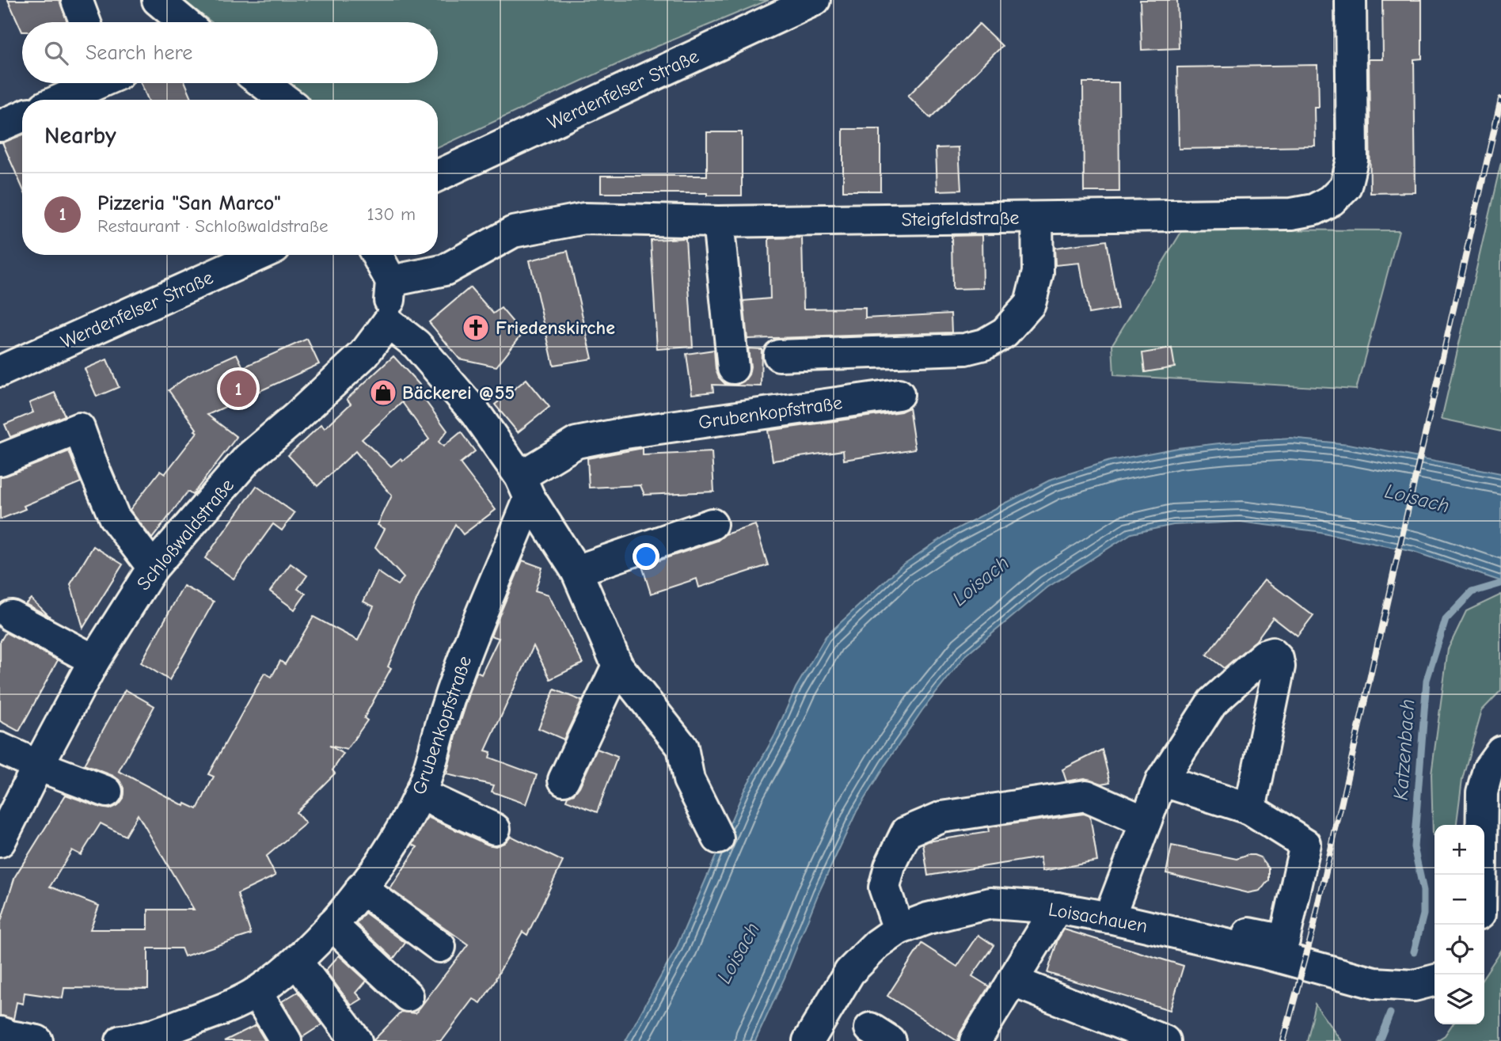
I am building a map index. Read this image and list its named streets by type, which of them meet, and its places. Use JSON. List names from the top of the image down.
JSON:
{
  "streets": {
    "street": [
      "Werdenfelser Straße",
      "Steigfeldstraße",
      "Grubenkopfstraße",
      "Schloßwaldstraße",
      "Loisachauen"
    ]
  },
  "water": ["Loisach", "Katzenbach"],
  "places": {
    "church": ["Friedenskirche"],
    "shop": ["Bäckerei @55"]
  },
  "page": {
    "search": "Search here",
    "heading": "Nearby",
    "list": [
      {
        "mark": "1",
        "name": "Pizzeria \"San Marco\"",
        "note": "Restaurant · Schloßwaldstraße",
        "value": "130 m"
      }
    ],
    "pins": "1",
    "map_buttons": ["+", "−"]
  }
}
